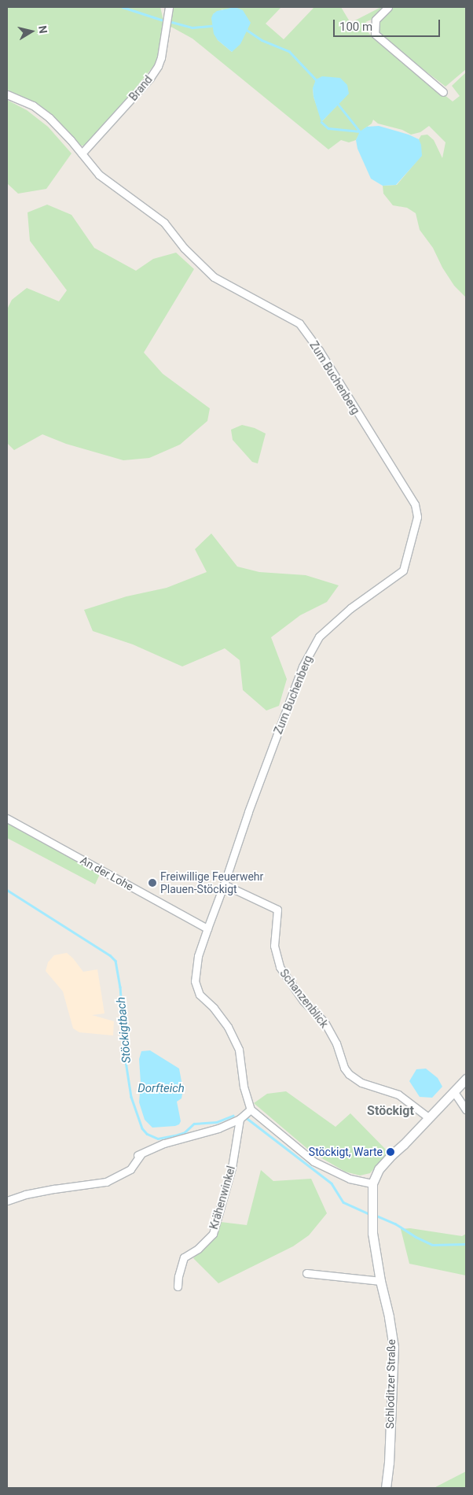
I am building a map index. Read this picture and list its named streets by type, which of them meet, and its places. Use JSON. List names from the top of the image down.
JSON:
{
  "streets": {
    "street": [
      "Brand",
      "Zum Buchenberg",
      "An der Lohe",
      "Schanzenblick",
      "Krähenwinkel",
      "Schloditzer Straße"
    ]
  },
  "crossings": [
    ["Brand", "Zum Buchenberg"],
    ["Zum Buchenberg", "An der Lohe"],
    ["Zum Buchenberg", "Schanzenblick"],
    ["Schanzenblick", "Schloditzer Straße"]
  ],
  "districts": ["Stöckigt"],
  "water": ["Stöckigtbach", "Dorfteich"],
  "places": ["Freiwillige Feuerwehr Plauen-Stöckigt", "Stöckigt, Warte"],
  "scale_bar": "100 m",
  "north": "right"
}
